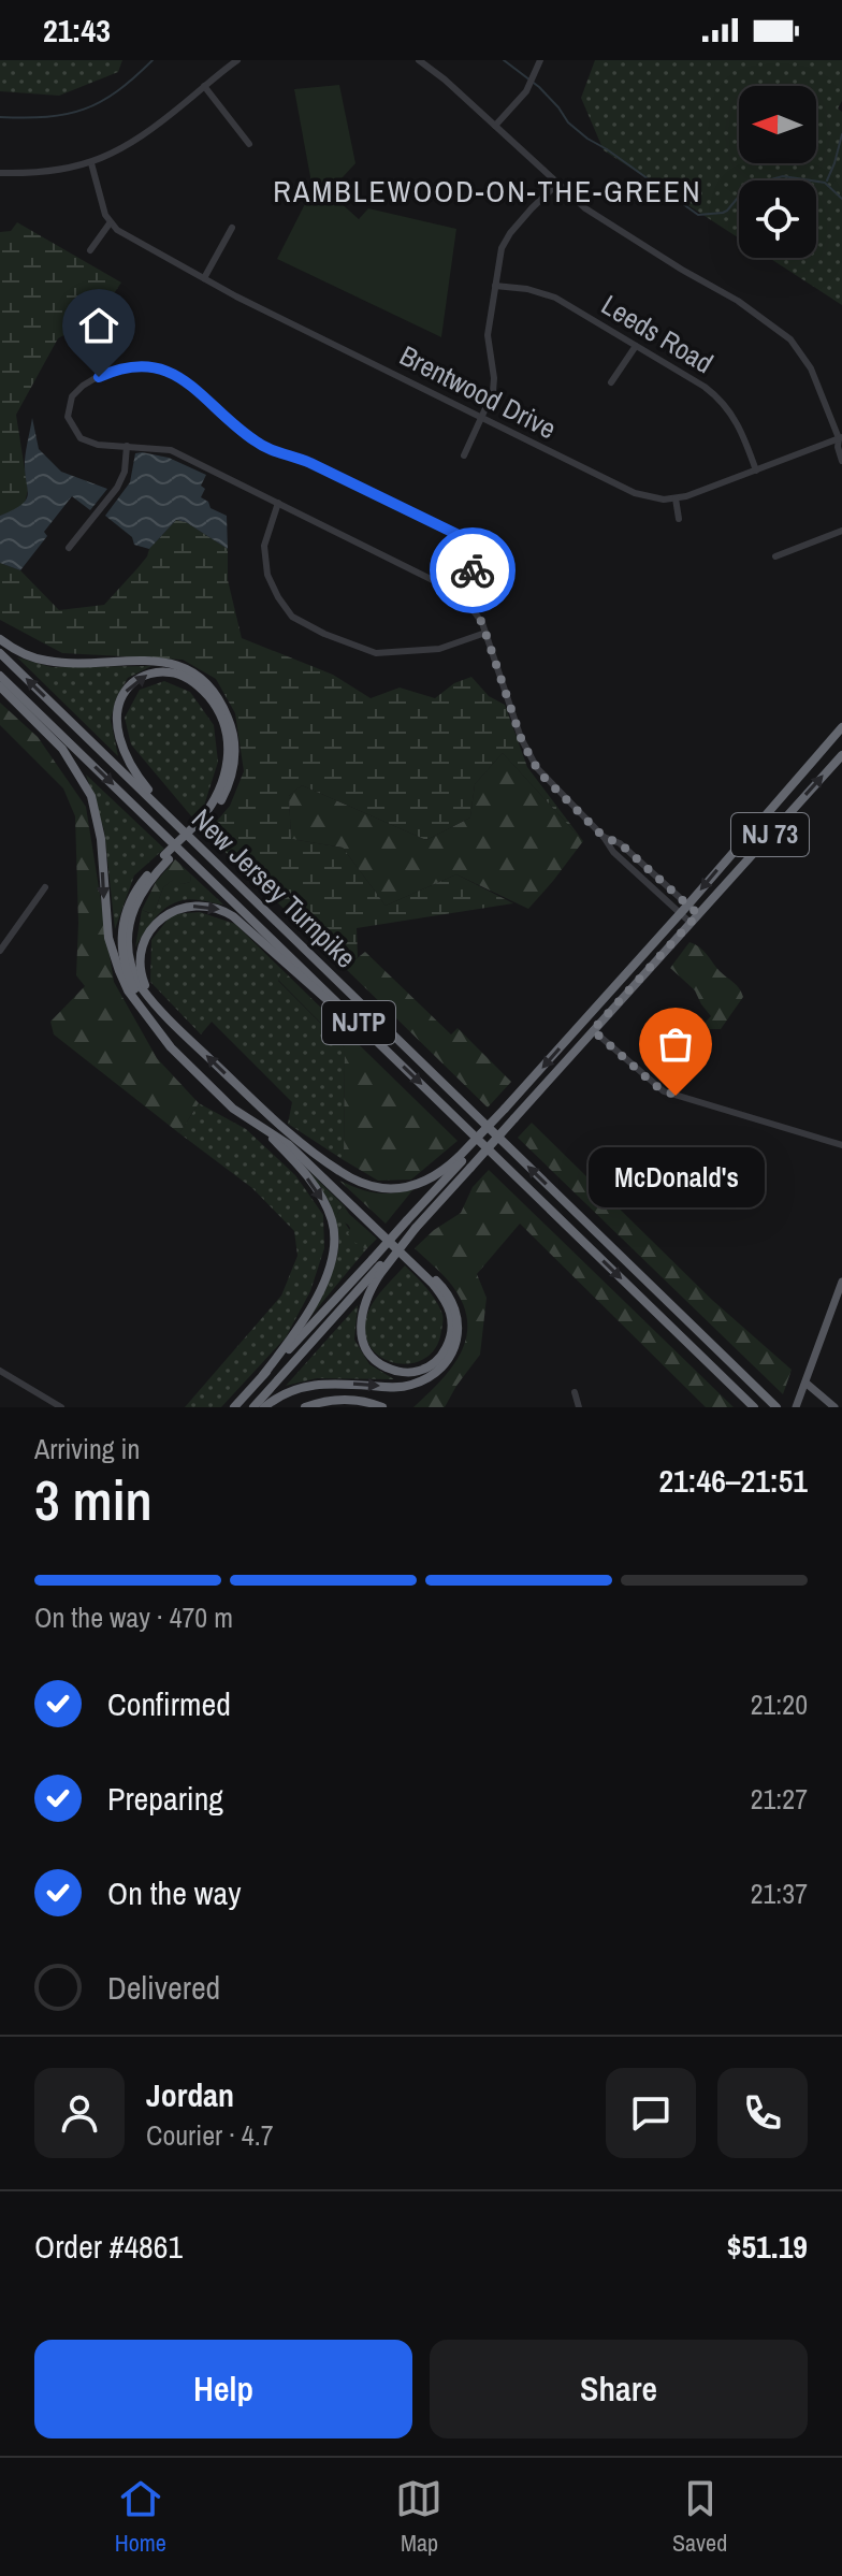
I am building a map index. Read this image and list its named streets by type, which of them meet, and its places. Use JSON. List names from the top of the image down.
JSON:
{
  "streets": {
    "highway": ["NJ 73", "New Jersey Turnpike", "NJTP"],
    "street": ["Leeds Road", "Brentwood Drive"]
  },
  "crossings": [
    ["Leeds Road", "Brentwood Drive"]
  ],
  "districts": ["RAMBLEWOOD-ON-THE-GREEN"],
  "places": ["McDonald's"],
  "north": "left",
  "page": {
    "status": "21:43",
    "bubble": "McDonald's",
    "heading": ["3 min", "Arriving in", "21:46–21:51"],
    "panel": [
      "Jordan",
      "Courier · 4.7",
      "Order #4861",
      "$51.19"
    ],
    "bar": "On the way · 470 m",
    "list": [
      ["Confirmed", "21:20"],
      ["Preparing", "21:27"],
      ["On the way", "21:37"],
      "Delivered"
    ],
    "buttons": ["Help", "Share"],
    "tabs": ["Home", "Map", "Saved"]
  }
}
